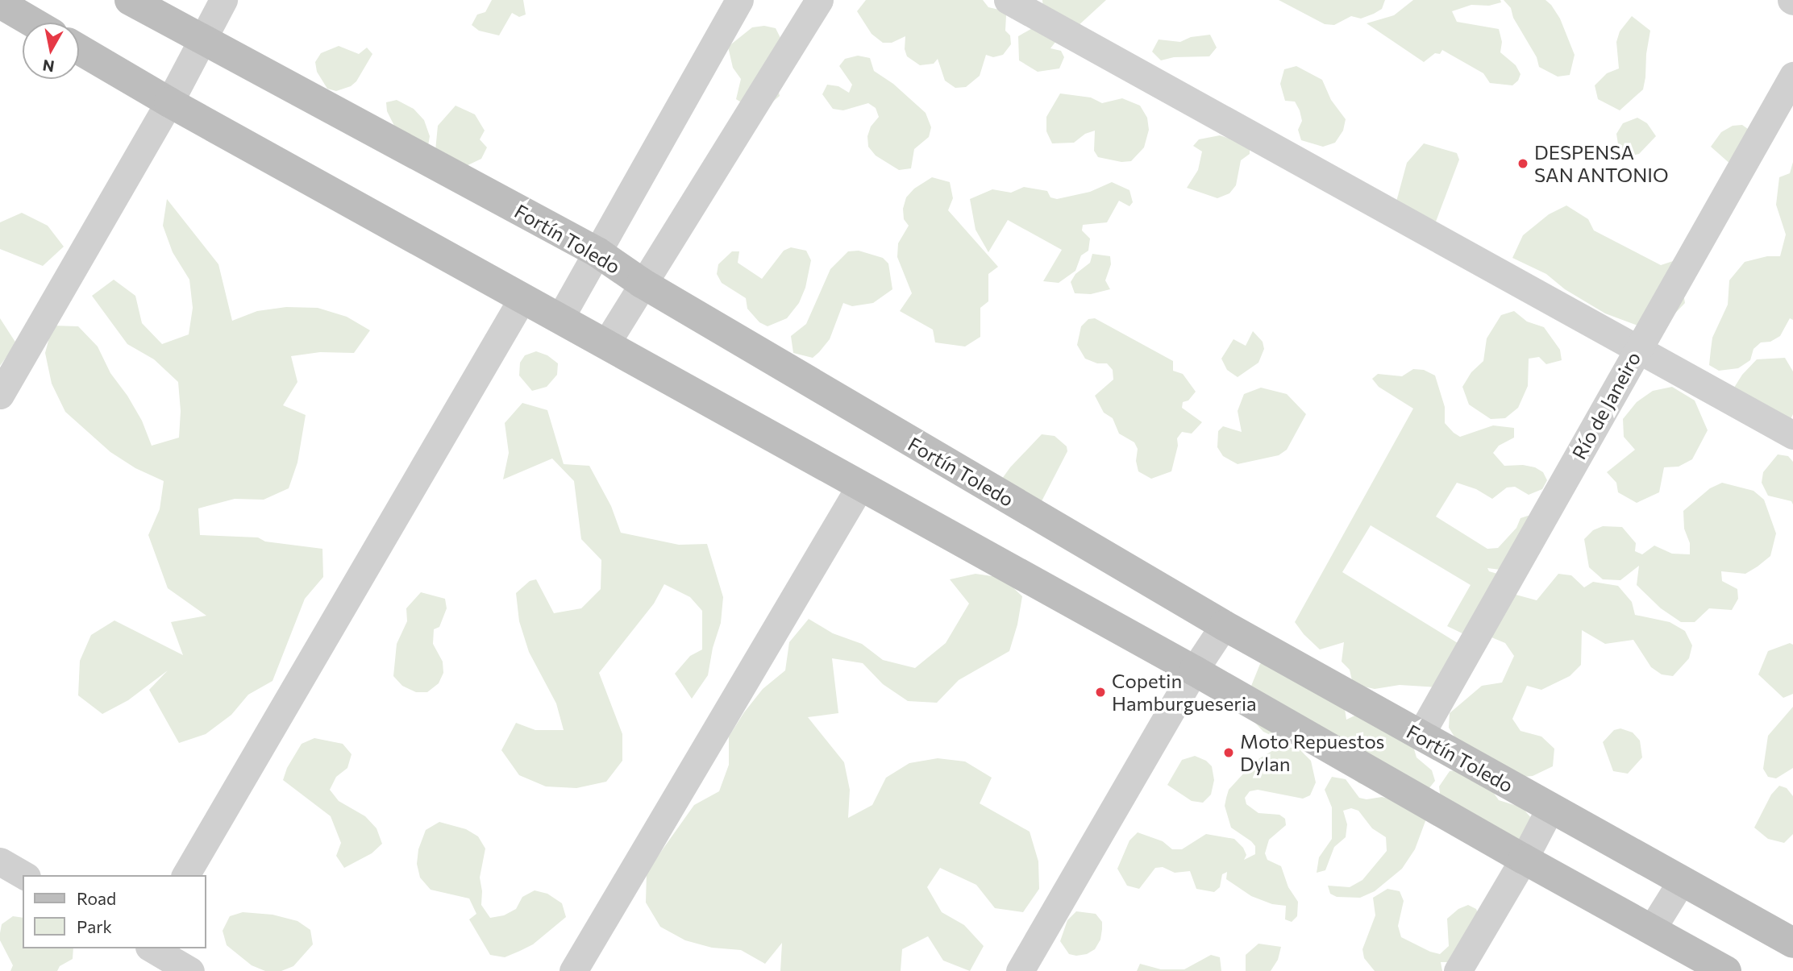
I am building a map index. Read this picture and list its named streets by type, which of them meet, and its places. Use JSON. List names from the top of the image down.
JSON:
{
  "streets": {
    "street": ["Fortín Toledo", "Río de Janeiro"]
  },
  "crossings": [
    ["Fortín Toledo", "Río de Janeiro"]
  ],
  "places": ["DESPENSA SAN ANTONIO", "Copetin Hamburgueseria", "Moto Repuestos Dylan"],
  "legend": ["Road", "Park"],
  "north": "bottom"
}
